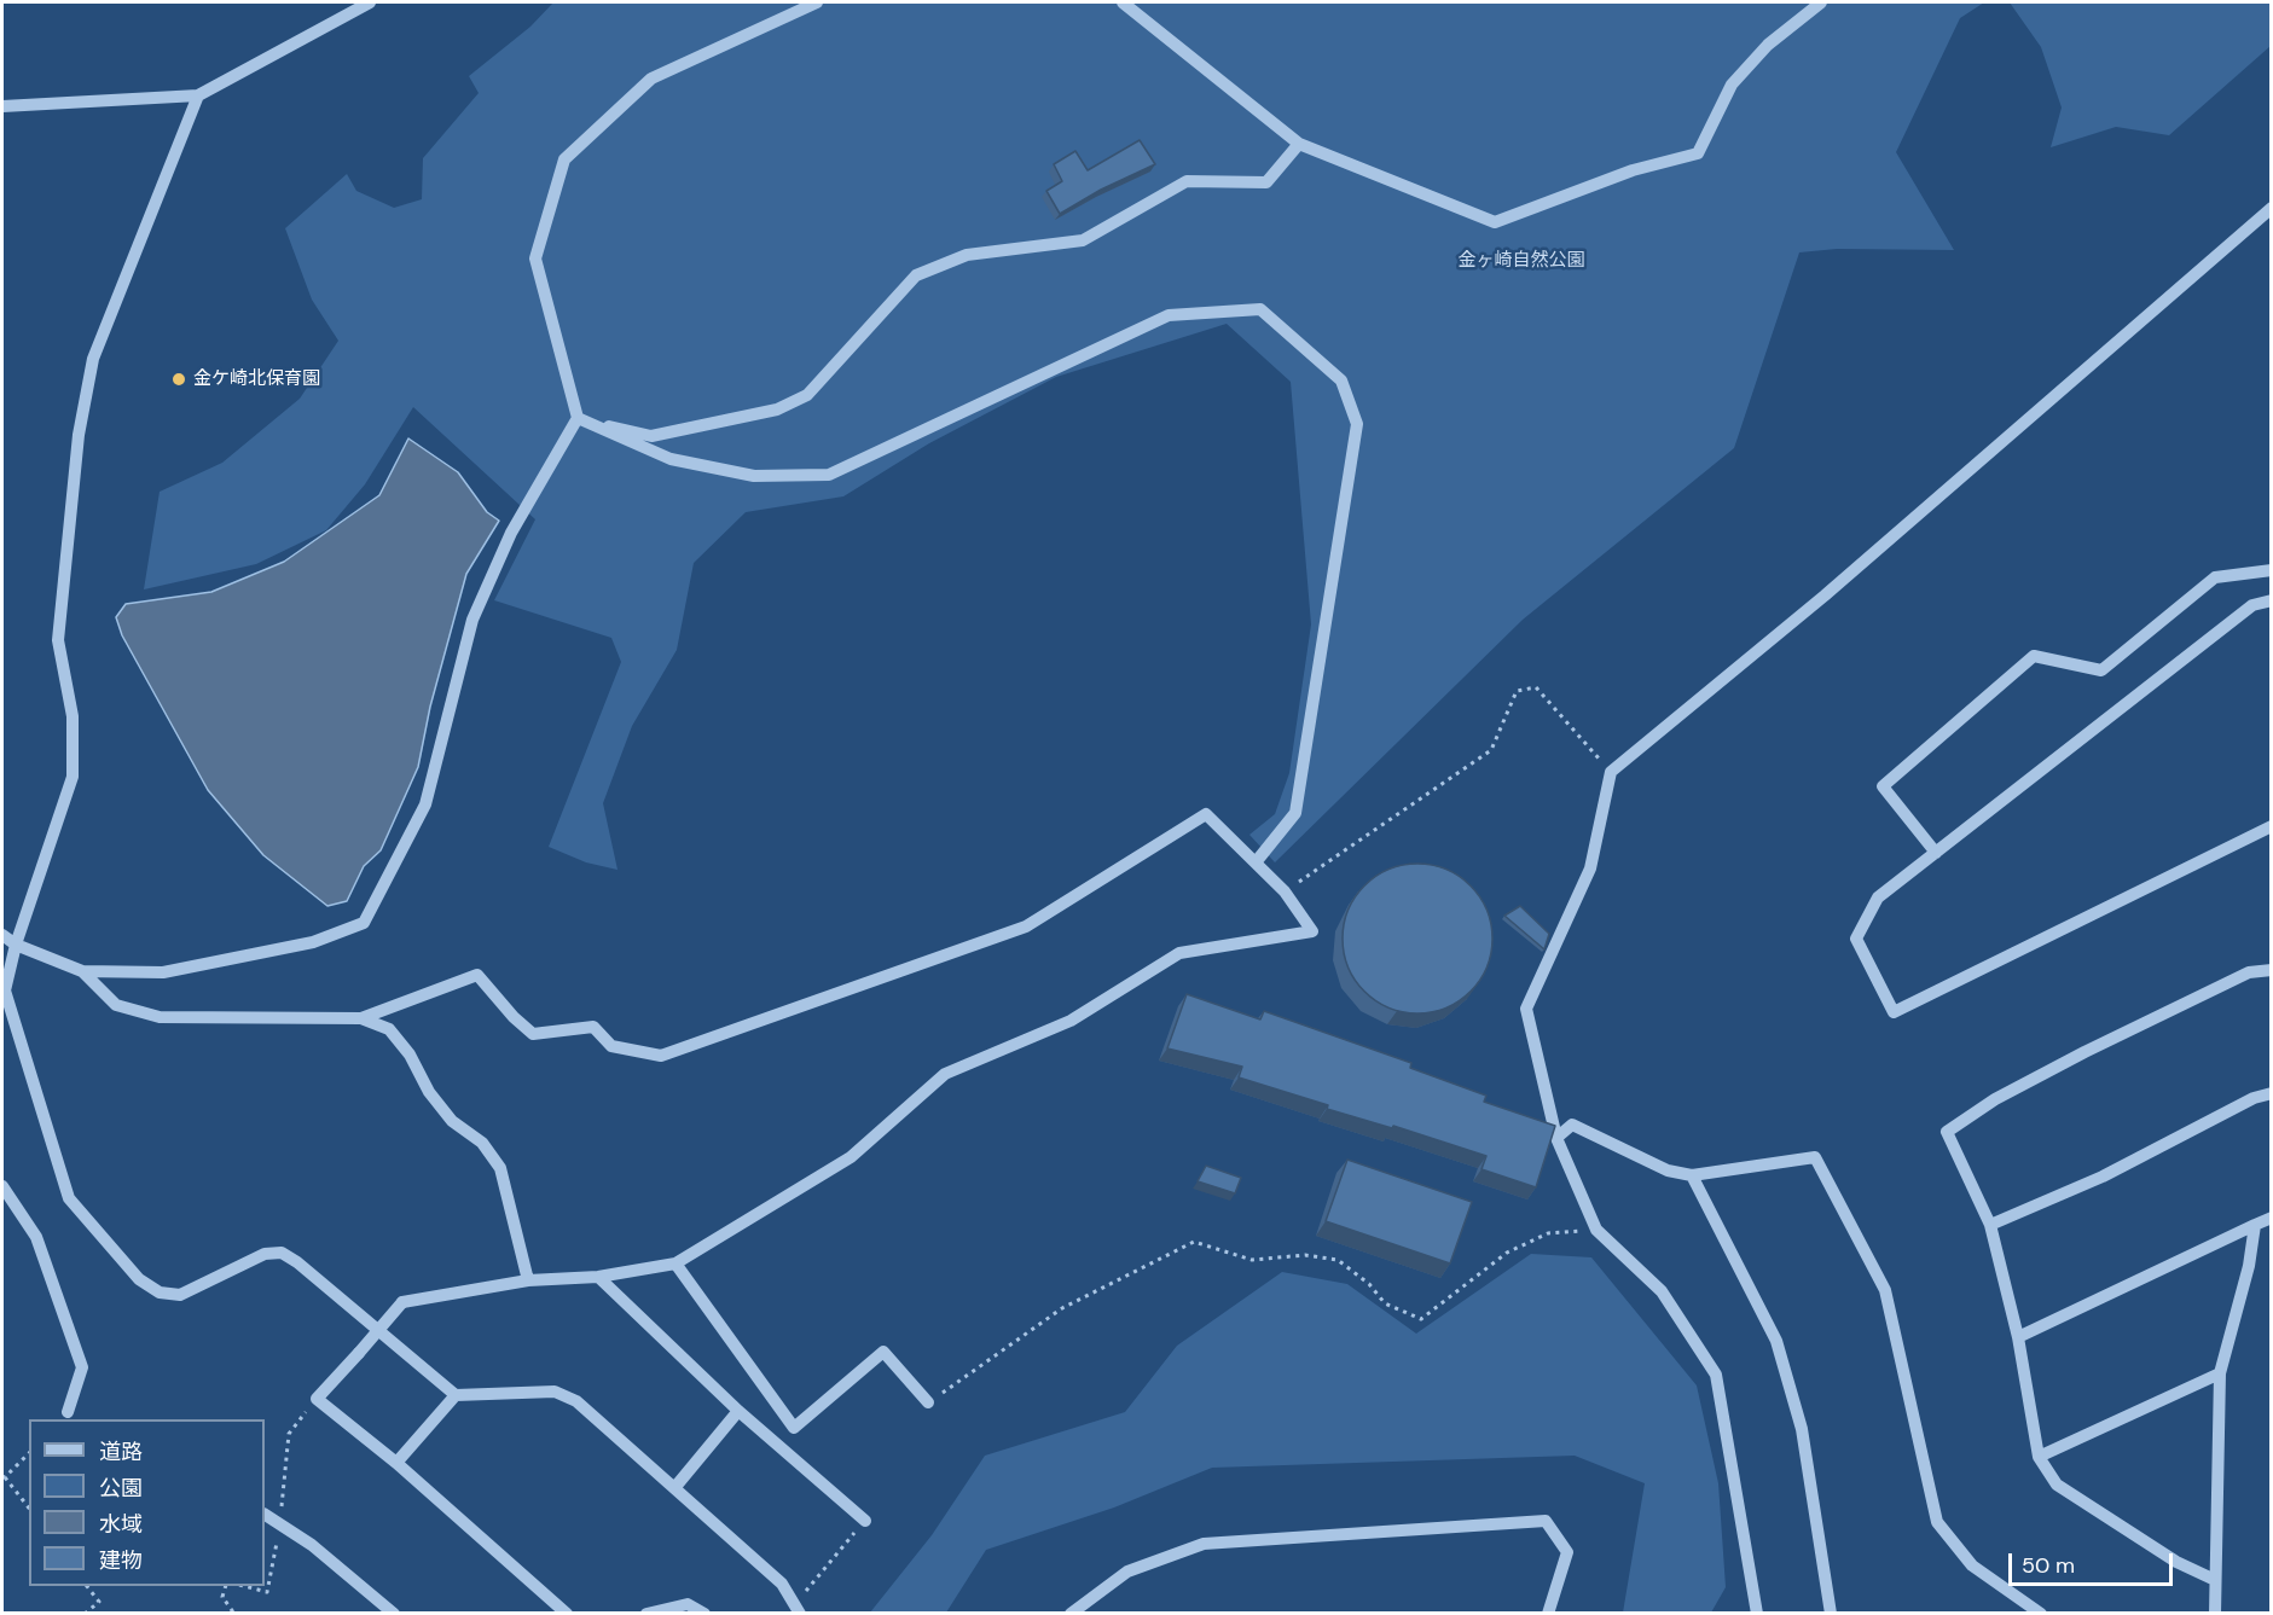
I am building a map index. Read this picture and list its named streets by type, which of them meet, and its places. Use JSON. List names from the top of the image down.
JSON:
{
  "parks": ["金ヶ崎自然公園"],
  "places": ["金ケ崎北保育園"],
  "legend": [
    "道路",
    "公園",
    "水域",
    "建物"
  ],
  "scale_bar": "50 m"
}
